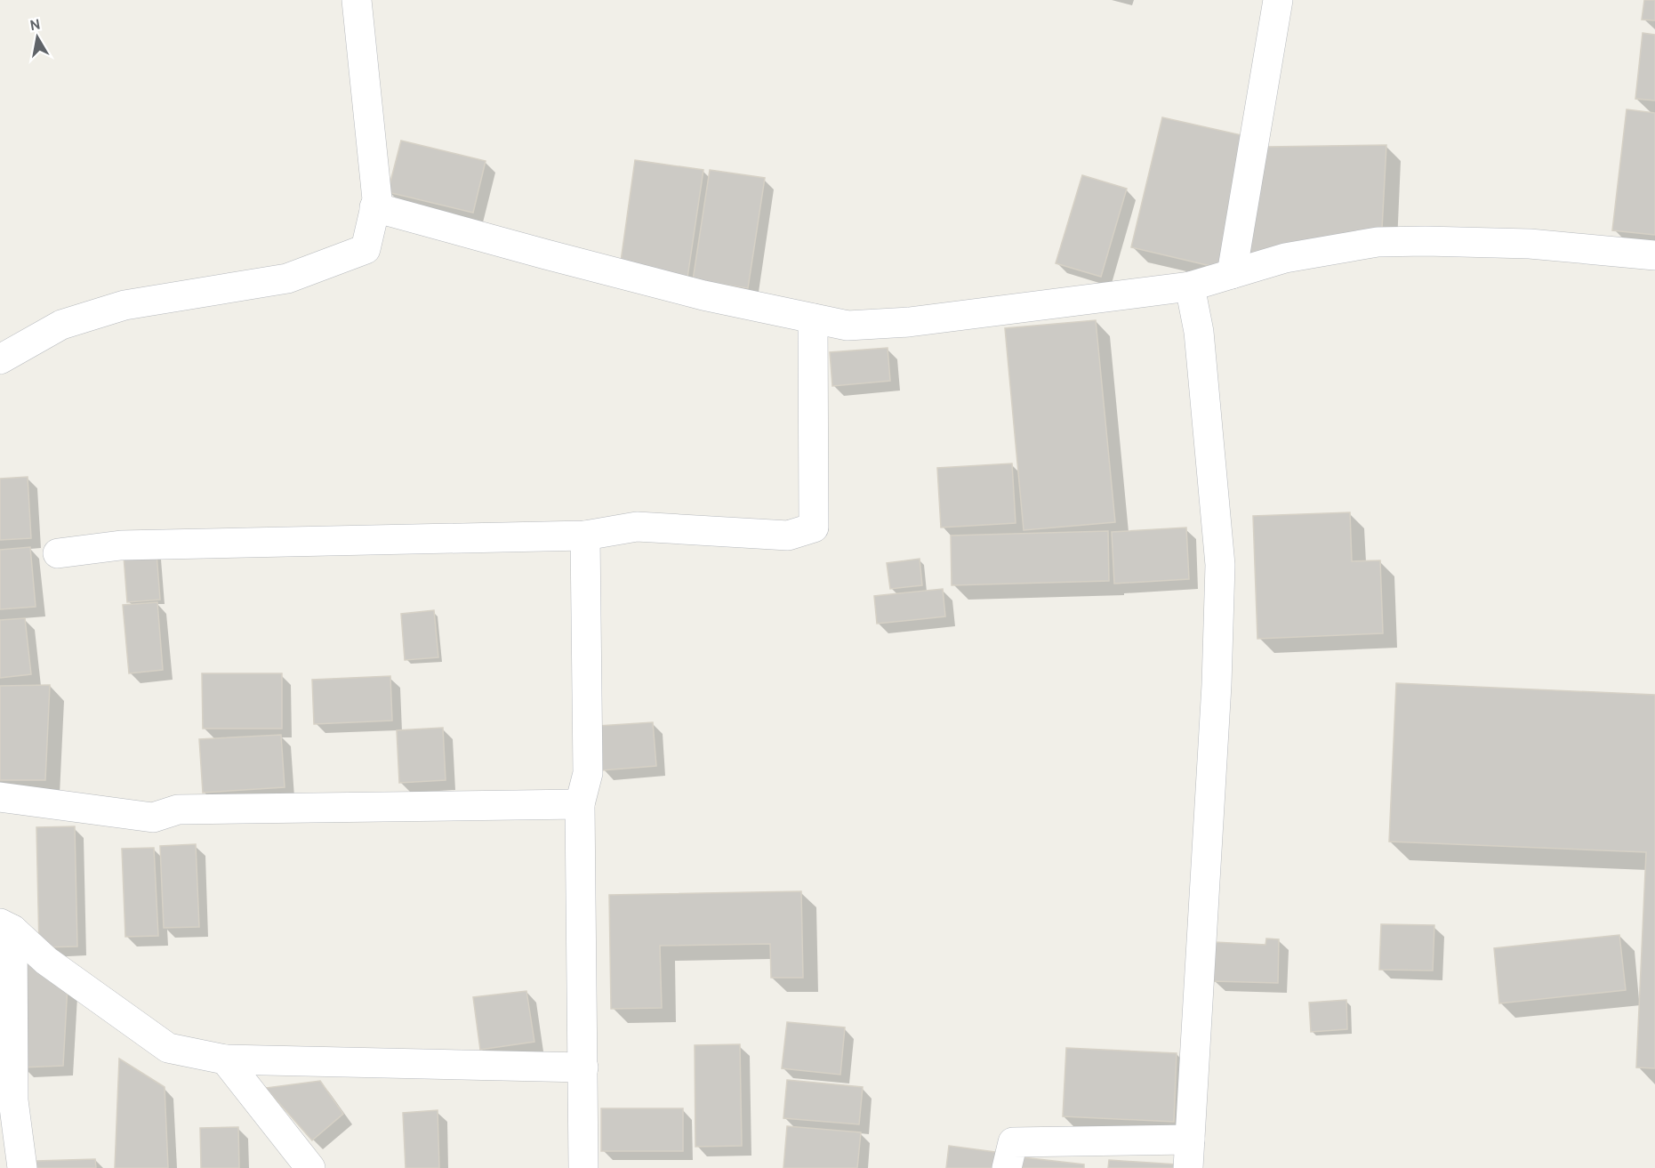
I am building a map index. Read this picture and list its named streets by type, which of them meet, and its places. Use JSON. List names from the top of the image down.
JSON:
{
  "north": "top"
}
